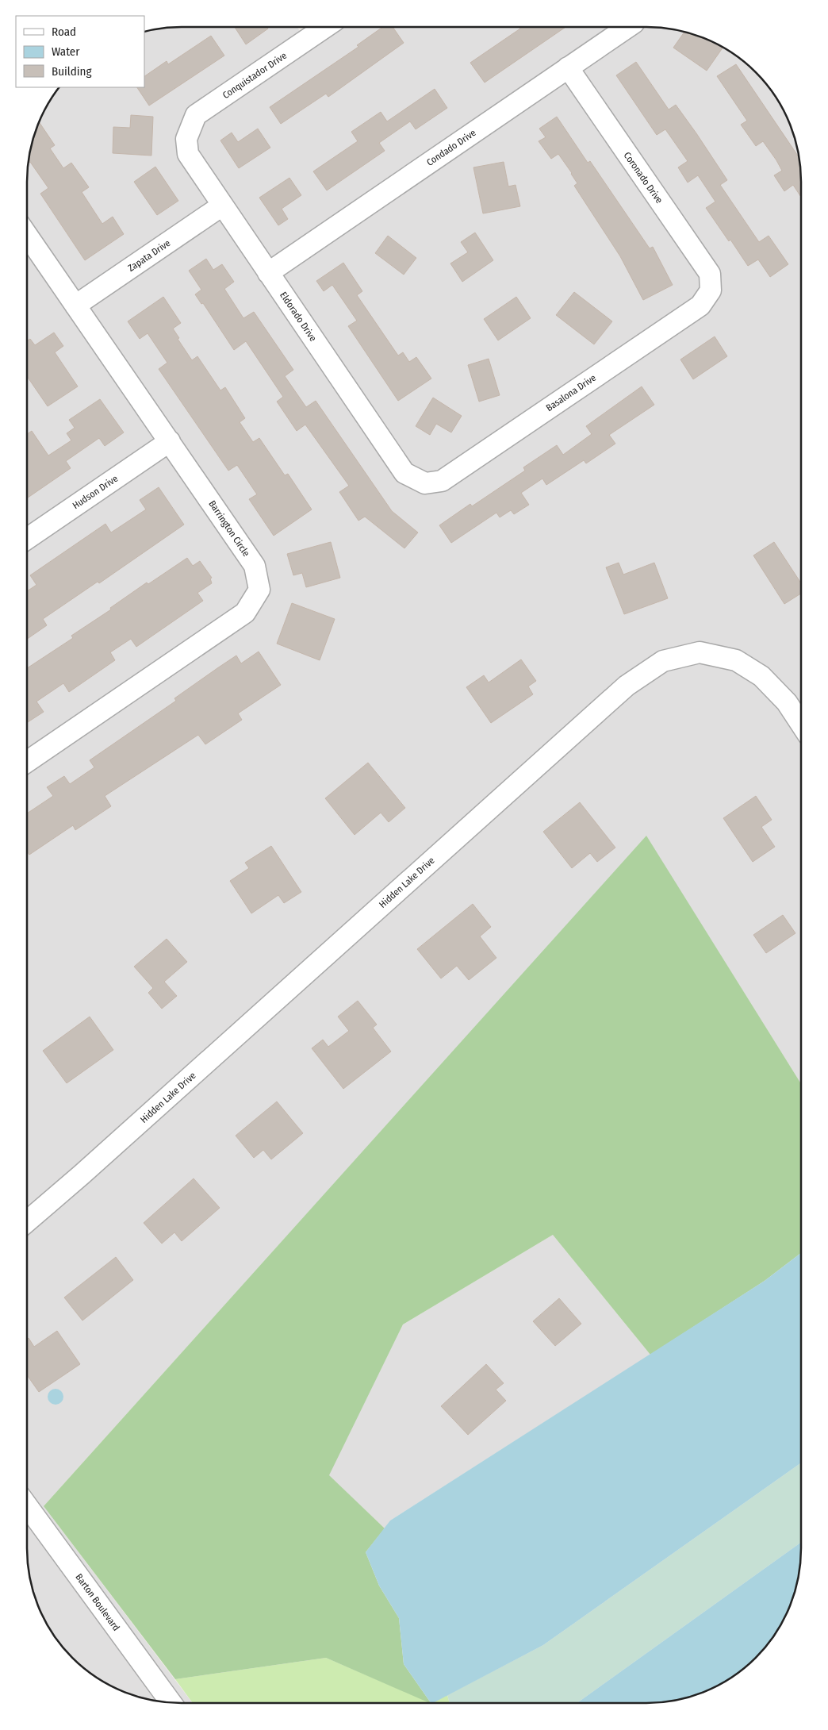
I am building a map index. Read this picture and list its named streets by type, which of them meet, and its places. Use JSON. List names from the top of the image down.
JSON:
{
  "streets": {
    "street": [
      "Conquistador Drive",
      "Condado Drive",
      "Coronado Drive",
      "Zapata Drive",
      "Eldorado Drive",
      "Basalona Drive",
      "Hudson Drive",
      "Barrington Circle",
      "Hidden Lake Drive",
      "Barton Boulevard"
    ]
  },
  "crossings": [
    ["Conquistador Drive", "Eldorado Drive"],
    ["Condado Drive", "Coronado Drive"],
    ["Condado Drive", "Eldorado Drive"],
    ["Coronado Drive", "Basalona Drive"],
    ["Zapata Drive", "Eldorado Drive"],
    ["Zapata Drive", "Barrington Circle"],
    ["Eldorado Drive", "Basalona Drive"],
    ["Hudson Drive", "Barrington Circle"]
  ],
  "legend": ["Road", "Water", "Building"]
}
